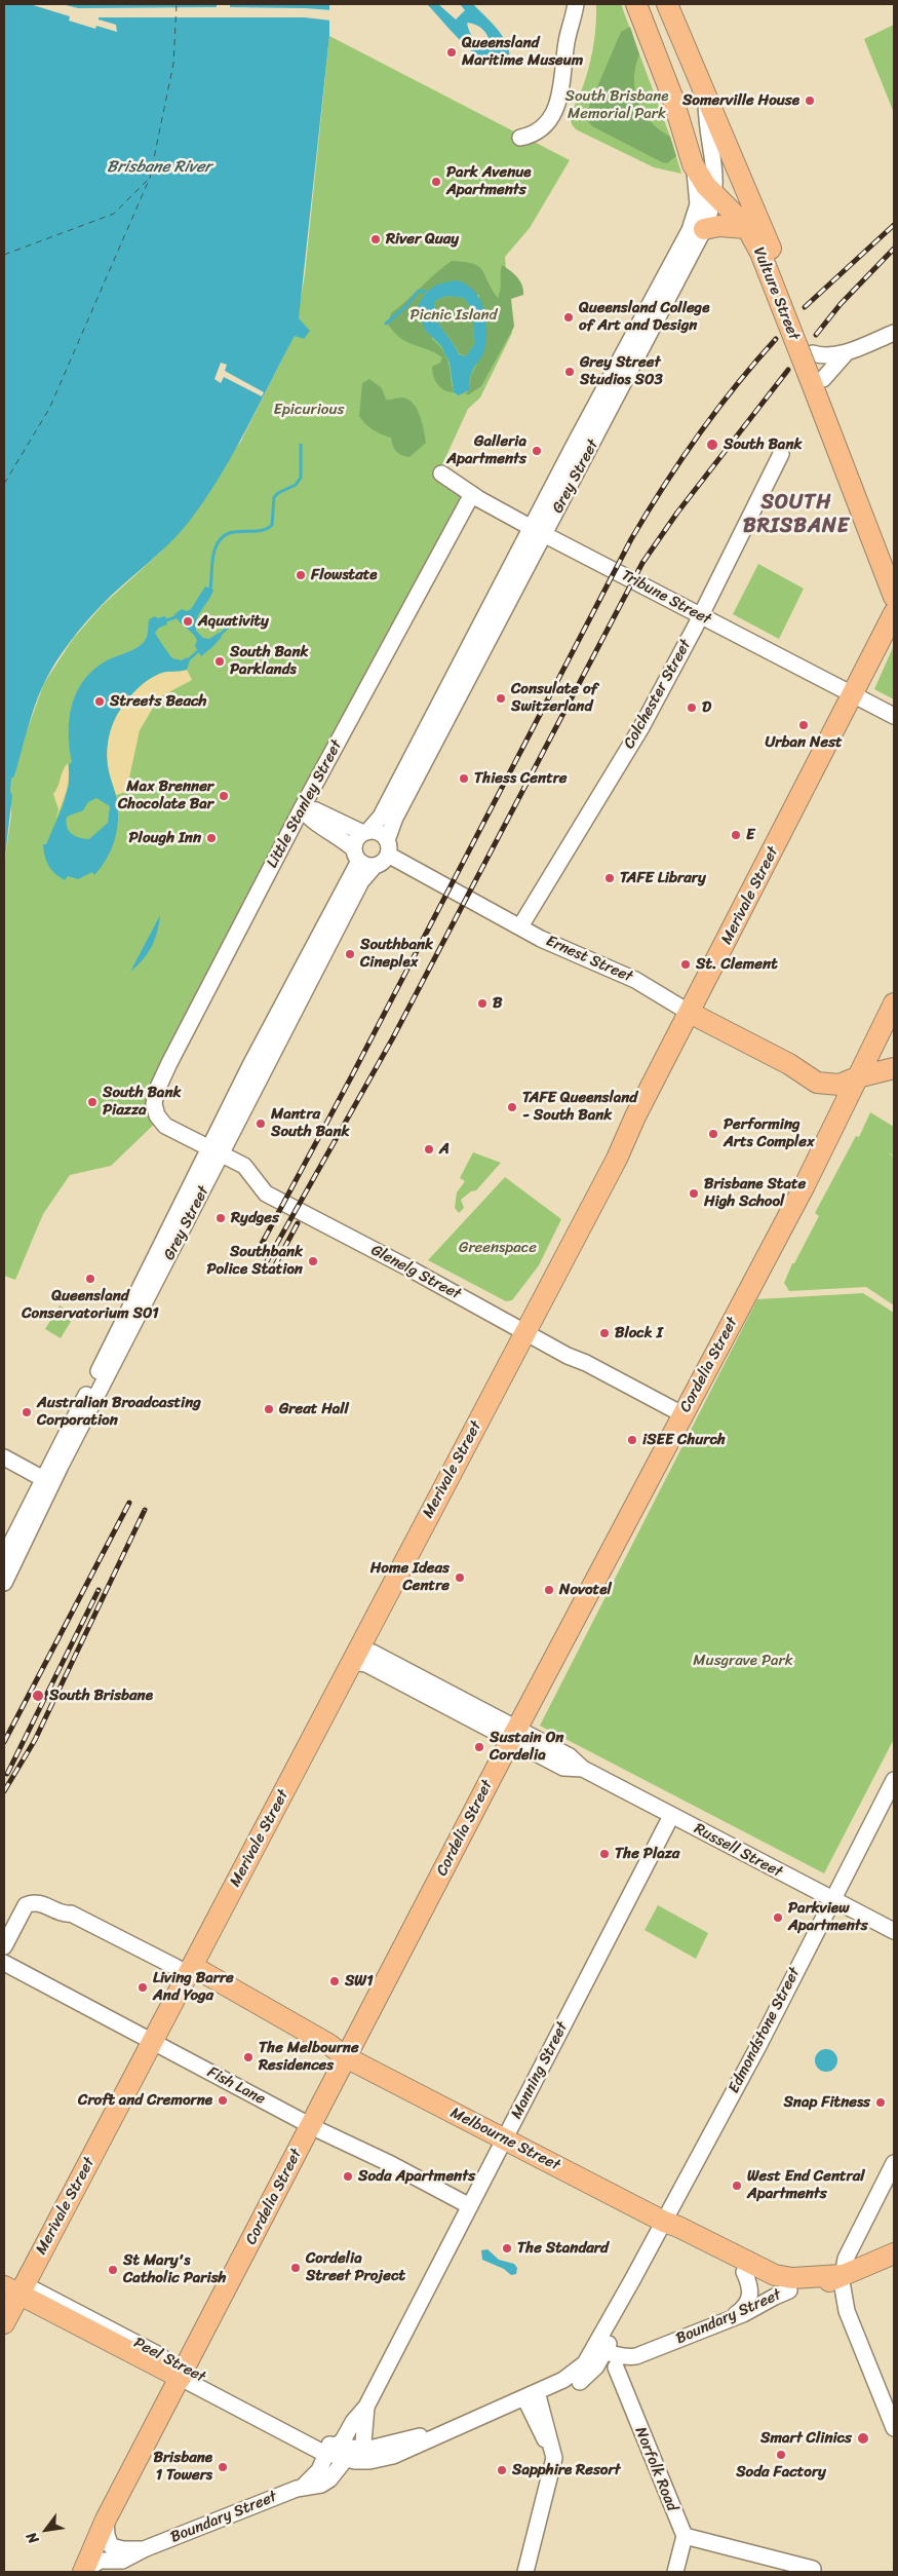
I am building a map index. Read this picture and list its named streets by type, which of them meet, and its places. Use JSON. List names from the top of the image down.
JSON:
{
  "streets": {
    "main road": [
      "Vulture Street",
      "Merivale Street",
      "Ernest Street",
      "Cordelia Street",
      "Melbourne Street",
      "Peel Street"
    ],
    "street": [
      "Grey Street",
      "Tribune Street",
      "Colchester Street",
      "Little Stanley Street",
      "Glenelg Street",
      "Russell Street",
      "Edmondstone Street",
      "Manning Street",
      "Fish Lane",
      "Boundary Street",
      "Norfolk Road"
    ]
  },
  "crossings": [
    ["Vulture Street", "Grey Street"],
    ["Grey Street", "Tribune Street"],
    ["Grey Street", "Ernest Street"],
    ["Grey Street", "Glenelg Street"],
    ["Tribune Street", "Colchester Street"],
    ["Tribune Street", "Little Stanley Street"],
    ["Tribune Street", "Merivale Street"],
    ["Colchester Street", "Ernest Street"],
    ["Little Stanley Street", "Glenelg Street"],
    ["Merivale Street", "Ernest Street"],
    ["Merivale Street", "Glenelg Street"],
    ["Merivale Street", "Russell Street"],
    ["Merivale Street", "Fish Lane"],
    ["Merivale Street", "Melbourne Street"],
    ["Merivale Street", "Peel Street"],
    ["Ernest Street", "Cordelia Street"],
    ["Glenelg Street", "Cordelia Street"],
    ["Cordelia Street", "Russell Street"],
    ["Cordelia Street", "Fish Lane"],
    ["Cordelia Street", "Melbourne Street"],
    ["Cordelia Street", "Boundary Street"],
    ["Cordelia Street", "Peel Street"],
    ["Russell Street", "Edmondstone Street"],
    ["Russell Street", "Manning Street"],
    ["Edmondstone Street", "Melbourne Street"],
    ["Edmondstone Street", "Boundary Street"],
    ["Manning Street", "Fish Lane"],
    ["Manning Street", "Melbourne Street"],
    ["Manning Street", "Boundary Street"],
    ["Manning Street", "Peel Street"],
    ["Melbourne Street", "Boundary Street"],
    ["Boundary Street", "Peel Street"],
    ["Boundary Street", "Norfolk Road"]
  ],
  "districts": ["SOUTH BRISBANE"],
  "water": ["Brisbane River"],
  "parks": [
    "South Brisbane Memorial Park",
    "Picnic Island",
    "Epicurious",
    "Greenspace",
    "Musgrave Park"
  ],
  "places": [
    "Queensland Maritime Museum",
    "Somerville House",
    "Park Avenue Apartments",
    "River Quay",
    "Queensland College of Art and Design",
    "Grey Street Studios S03",
    "South Bank",
    "Galleria Apartments",
    "Flowstate",
    "Aquativity",
    "South Bank Parklands",
    "Consulate of Switzerland",
    "Streets Beach",
    "D",
    "Urban Nest",
    "Thiess Centre",
    "Max Brenner Chocolate Bar",
    "E",
    "Plough Inn",
    "TAFE Library",
    "Southbank Cineplex",
    "St. Clement",
    "B",
    "South Bank Piazza",
    "TAFE Queensland - South Bank",
    "Mantra South Bank",
    "Performing Arts Complex",
    "A",
    "Brisbane State High School",
    "Rydges",
    "Southbank Police Station",
    "Queensland Conservatorium S01",
    "Block I",
    "Great Hall",
    "Australian Broadcasting Corporation",
    "iSEE Church",
    "Home Ideas Centre",
    "Novotel",
    "South Brisbane",
    "Sustain On Cordelia",
    "The Plaza",
    "Parkview Apartments",
    "SW1",
    "Living Barre And Yoga",
    "The Melbourne Residences",
    "Croft and Cremorne",
    "Snap Fitness",
    "Soda Apartments",
    "West End Central Apartments",
    "The Standard",
    "Cordelia Street Project",
    "St Mary's Catholic Parish",
    "Smart Clinics",
    "Soda Factory",
    "Brisbane 1 Towers",
    "Sapphire Resort"
  ],
  "north": "bottom left"
}
